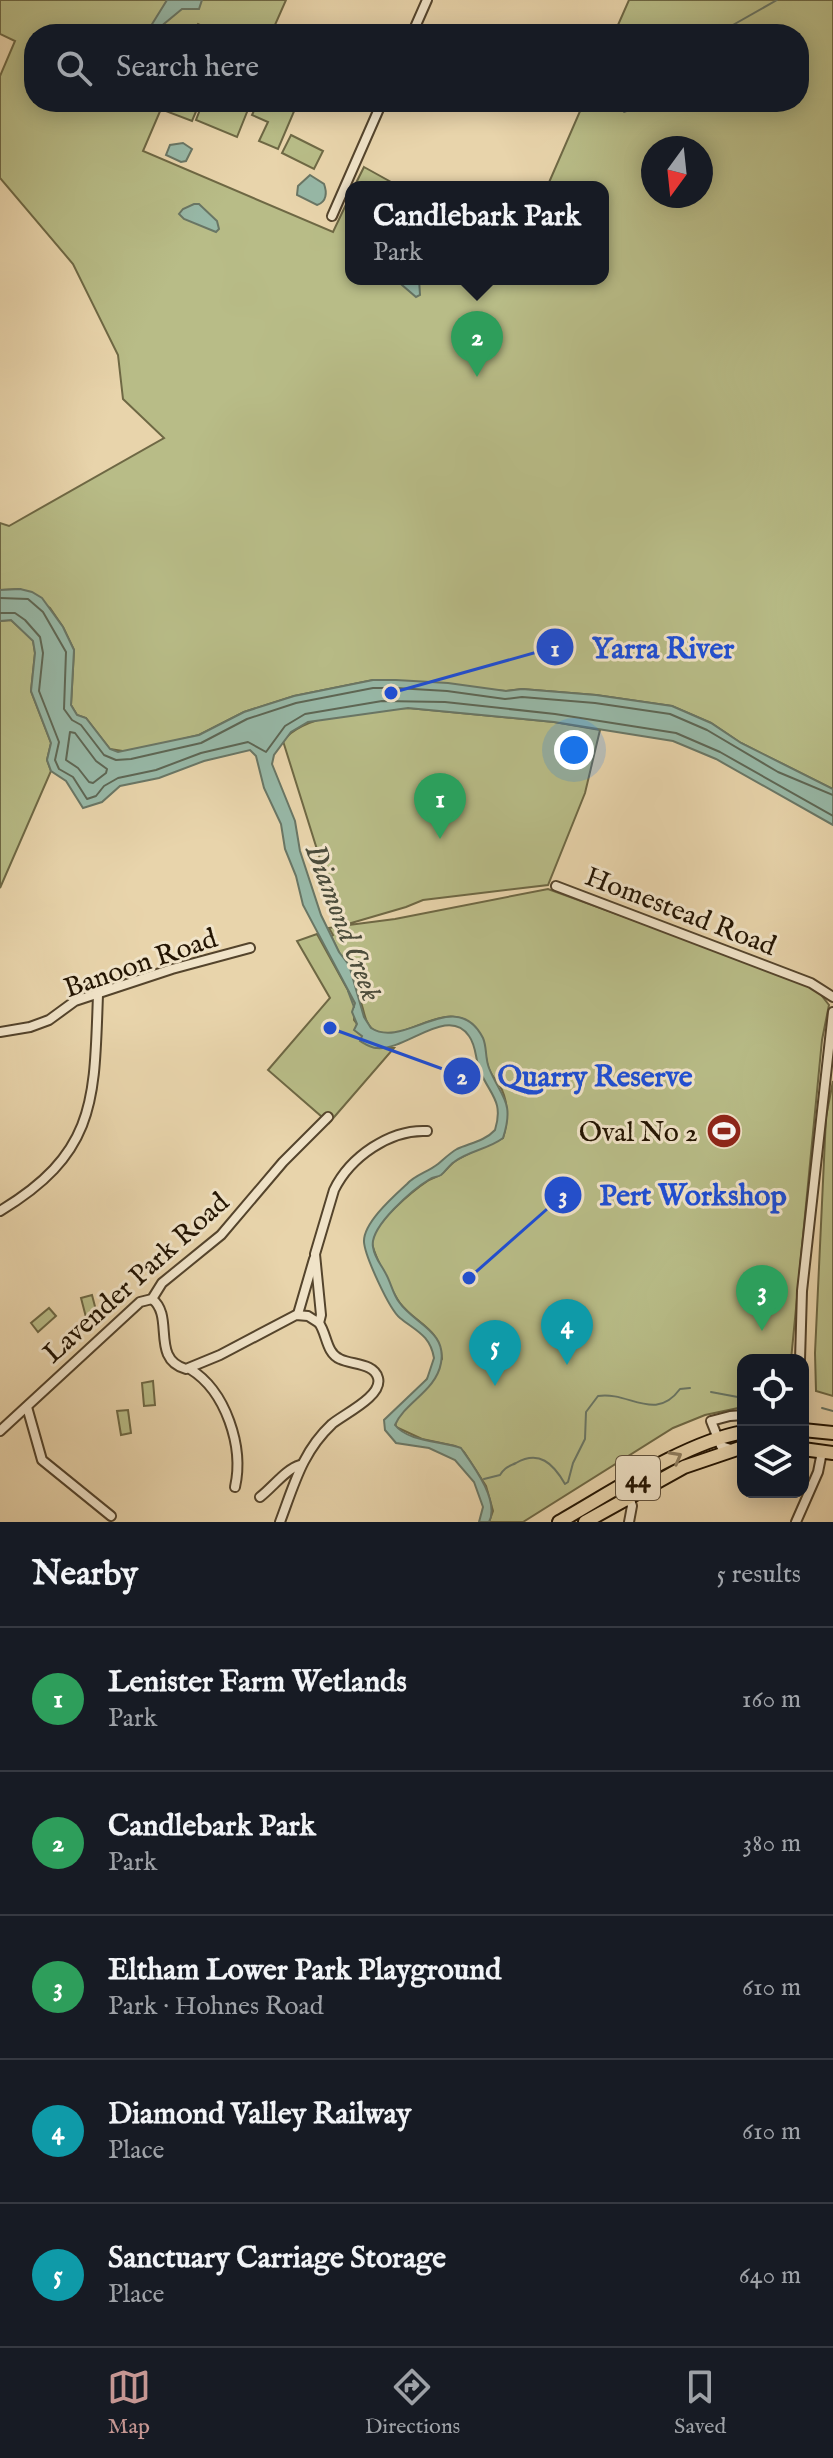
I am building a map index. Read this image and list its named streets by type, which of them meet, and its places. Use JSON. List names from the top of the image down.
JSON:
{
  "streets": {
    "main road": ["44"],
    "street": ["Homestead Road", "Banoon Road", "Lavender Park Road"]
  },
  "water": ["Diamond Creek"],
  "places": {
    "other": ["Yarra River", "Quarry Reserve", "Pert Workshop"],
    "sports": ["Oval No 2"]
  },
  "north": "bottom",
  "page": {
    "search": "Search here",
    "popup": ["Candlebark Park", "Park"],
    "pins": [
      "2",
      "1",
      "3",
      "4",
      "5"
    ],
    "heading": ["Nearby", "5 results"],
    "list": [
      {
        "mark": "1",
        "name": "Lenister Farm Wetlands",
        "note": "Park",
        "value": "160 m"
      },
      {
        "mark": "2",
        "name": "Candlebark Park",
        "note": "Park",
        "value": "380 m"
      },
      {
        "mark": "3",
        "name": "Eltham Lower Park Playground",
        "note": "Park · Hohnes Road",
        "value": "610 m"
      },
      {
        "mark": "4",
        "name": "Diamond Valley Railway",
        "note": "Place",
        "value": "610 m"
      },
      {
        "mark": "5",
        "name": "Sanctuary Carriage Storage",
        "note": "Place",
        "value": "640 m"
      }
    ],
    "nav": ["Map", "Directions", "Saved"]
  }
}
